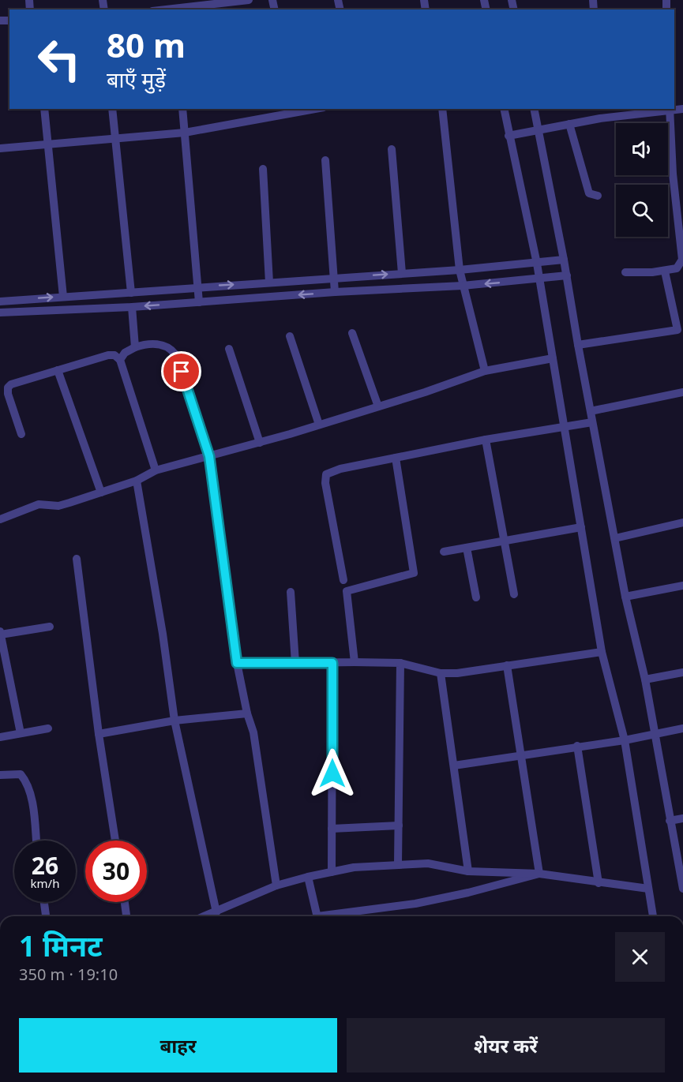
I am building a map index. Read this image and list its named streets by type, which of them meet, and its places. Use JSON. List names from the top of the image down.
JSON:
{
  "page": {
    "turn": ["80 m", "बाएँ मुड़ें"],
    "speed": "26 km/h",
    "limit": "30",
    "heading": ["1 मिनट", "350 m · 19:10"],
    "buttons": ["बाहर", "शेयर करें"]
  }
}
